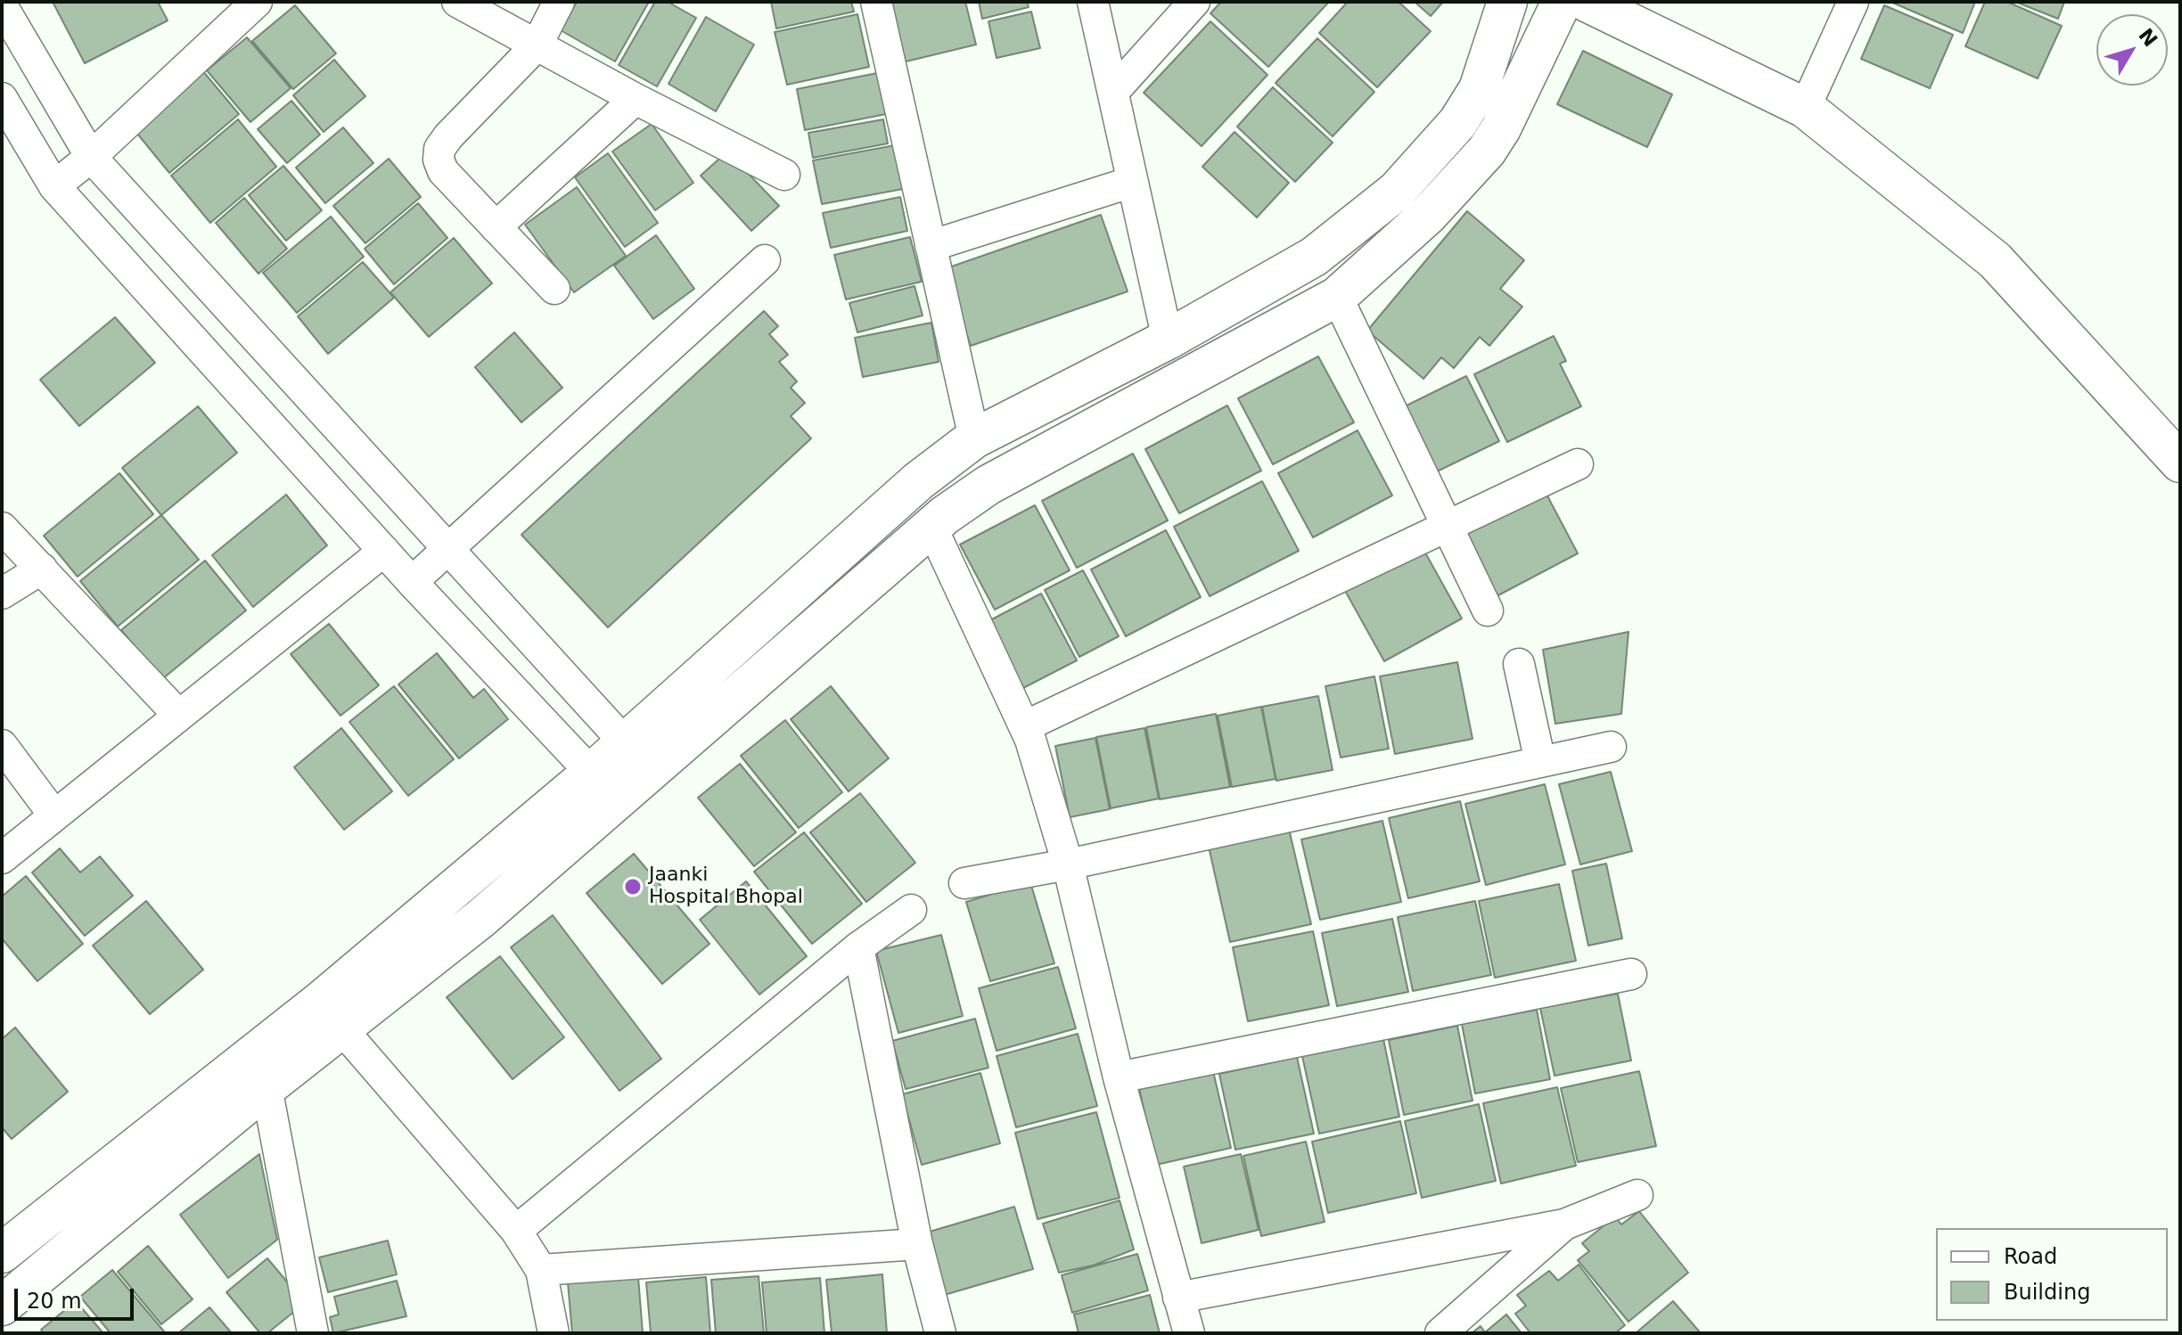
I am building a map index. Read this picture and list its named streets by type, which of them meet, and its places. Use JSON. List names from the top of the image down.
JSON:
{
  "places": ["Jaanki Hospital Bhopal"],
  "legend": ["Road", "Building"],
  "scale_bar": "20 m",
  "north": "top right"
}
